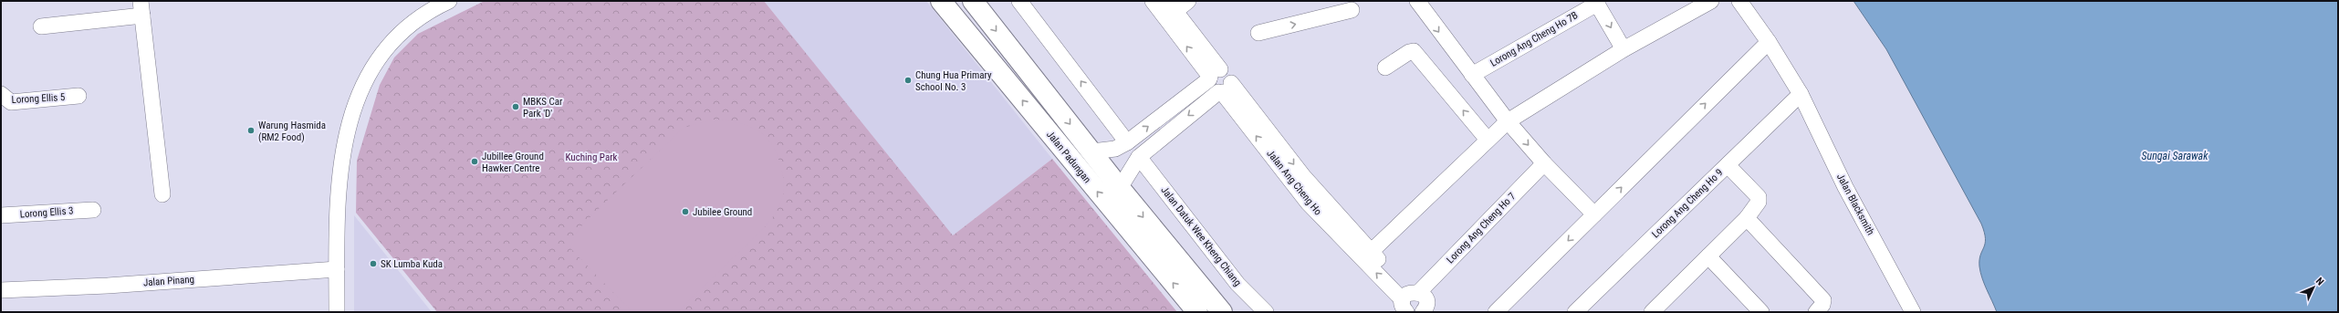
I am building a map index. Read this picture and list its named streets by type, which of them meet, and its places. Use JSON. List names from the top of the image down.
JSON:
{
  "streets": {
    "main road": ["Jalan Padungan"],
    "street": [
      "Lorong Ang Cheng Ho 7B",
      "Lorong Ellis 5",
      "Jalan Ang Cheng Ho",
      "Lorong Ang Cheng Ho 9",
      "Jalan Blacksmith",
      "Lorong Ellis 3",
      "Lorong Ang Cheng Ho 7",
      "Jalan Datuk Wee Kheng Chiang",
      "Jalan Pinang"
    ]
  },
  "crossings": [
    ["Jalan Ang Cheng Ho", "Lorong Ang Cheng Ho 7"],
    ["Lorong Ang Cheng Ho 9", "Jalan Blacksmith"]
  ],
  "water": ["Sungai Sarawak"],
  "parks": ["Kuching Park"],
  "places": [
    "Chung Hua Primary School No. 3",
    "MBKS Car Park 'D'",
    "Warung Hasmida (RM2 Food)",
    "Jubillee Ground Hawker Centre",
    "Jubilee Ground",
    "SK Lumba Kuda"
  ],
  "north": "top right"
}
